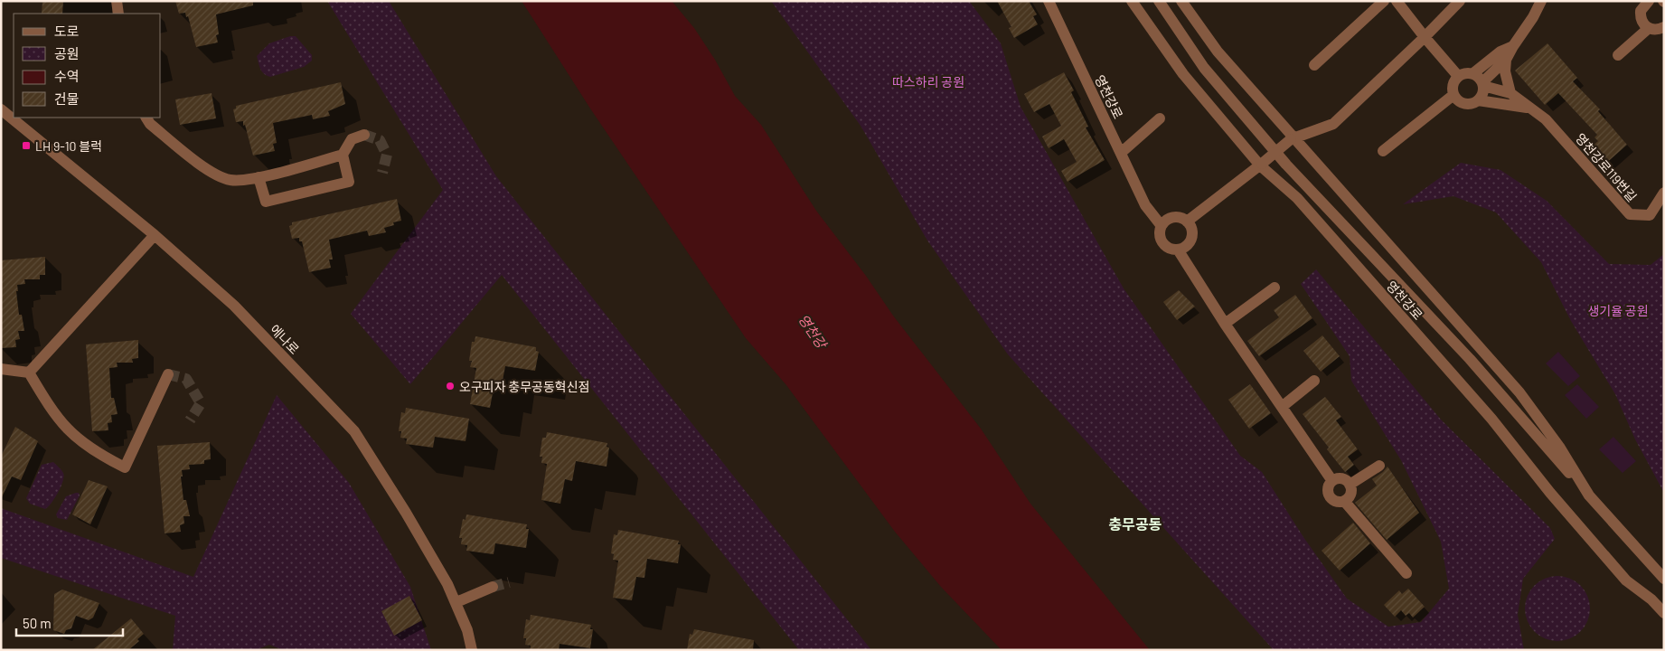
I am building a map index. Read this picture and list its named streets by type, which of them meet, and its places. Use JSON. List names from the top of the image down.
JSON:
{
  "streets": {
    "street": ["영천강로", "영천강로119번길", "에나로"]
  },
  "districts": ["충무공동"],
  "water": ["영천강"],
  "parks": ["따스하리 공원", "생기율 공원"],
  "places": {
    "transit": ["LH 9-10 블럭"],
    "other": ["오구피자 충무공동혁신점"]
  },
  "legend": [
    "도로",
    "공원",
    "수역",
    "건물"
  ],
  "scale_bar": "50 m"
}
